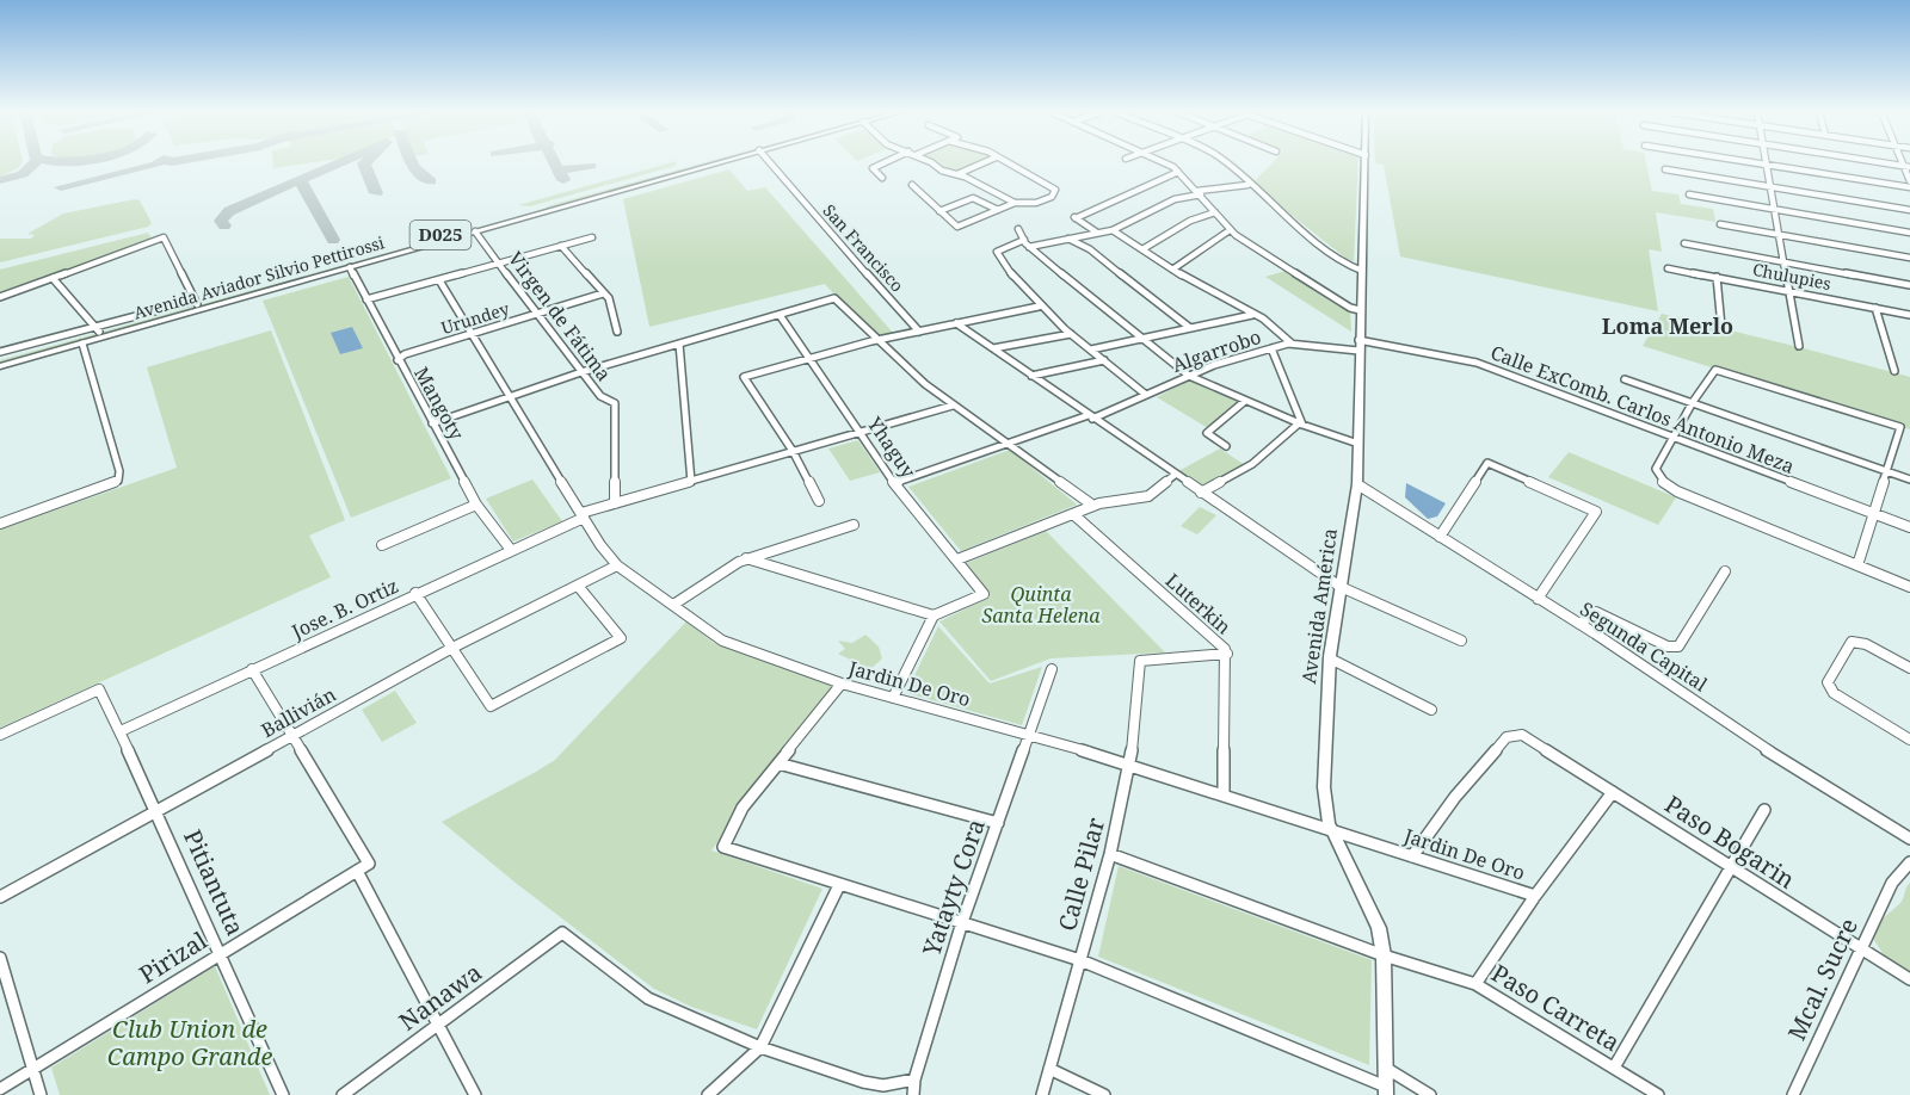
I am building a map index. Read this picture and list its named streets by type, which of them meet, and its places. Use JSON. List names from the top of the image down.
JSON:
{
  "streets": {
    "highway": ["D025", "Avenida Aviador Silvio Pettirossi"],
    "main road": ["Avenida América"],
    "street": [
      "San Francisco",
      "Chulupies",
      "Virgen de Fátima",
      "Urundey",
      "Algarrobo",
      "Mangoty",
      "Calle ExComb. Carlos Antonio Meza",
      "Yhaguy",
      "Luterkin",
      "Jose. B. Ortiz",
      "Segunda Capital",
      "Jardin De Oro",
      "Ballivián",
      "Paso Bogarin",
      "Calle Pilar",
      "Pitiantuta",
      "Yatayty Cora",
      "Pirizal",
      "Mcal. Sucre",
      "Nanawa",
      "Paso Carreta"
    ]
  },
  "crossings": [
    ["Avenida Aviador Silvio Pettirossi", "Virgen de Fátima"],
    ["Avenida Aviador Silvio Pettirossi", "Mangoty"],
    ["Virgen de Fátima", "Urundey"],
    ["Virgen de Fátima", "Jose. B. Ortiz"],
    ["Urundey", "Mangoty"],
    ["Urundey", "Jardin De Oro"],
    ["Algarrobo", "Yhaguy"],
    ["Algarrobo", "Avenida América"],
    ["Mangoty", "Jose. B. Ortiz"],
    ["Calle ExComb. Carlos Antonio Meza", "Avenida América"],
    ["Yhaguy", "Jose. B. Ortiz"],
    ["Luterkin", "Jardin De Oro"],
    ["Luterkin", "Calle Pilar"],
    ["Avenida América", "Segunda Capital"],
    ["Avenida América", "Jardin De Oro"],
    ["Avenida América", "Paso Carreta"],
    ["Jose. B. Ortiz", "Jardin De Oro"],
    ["Jose. B. Ortiz", "Pitiantuta"],
    ["Jardin De Oro", "Ballivián"],
    ["Jardin De Oro", "Paso Bogarin"],
    ["Jardin De Oro", "Calle Pilar"],
    ["Jardin De Oro", "Yatayty Cora"],
    ["Ballivián", "Pitiantuta"],
    ["Ballivián", "Pirizal"],
    ["Paso Bogarin", "Mcal. Sucre"],
    ["Calle Pilar", "Paso Carreta"],
    ["Pitiantuta", "Pirizal"]
  ],
  "districts": ["Loma Merlo"],
  "parks": ["Quinta Santa Helena", "Club Union de Campo Grande"]
}
